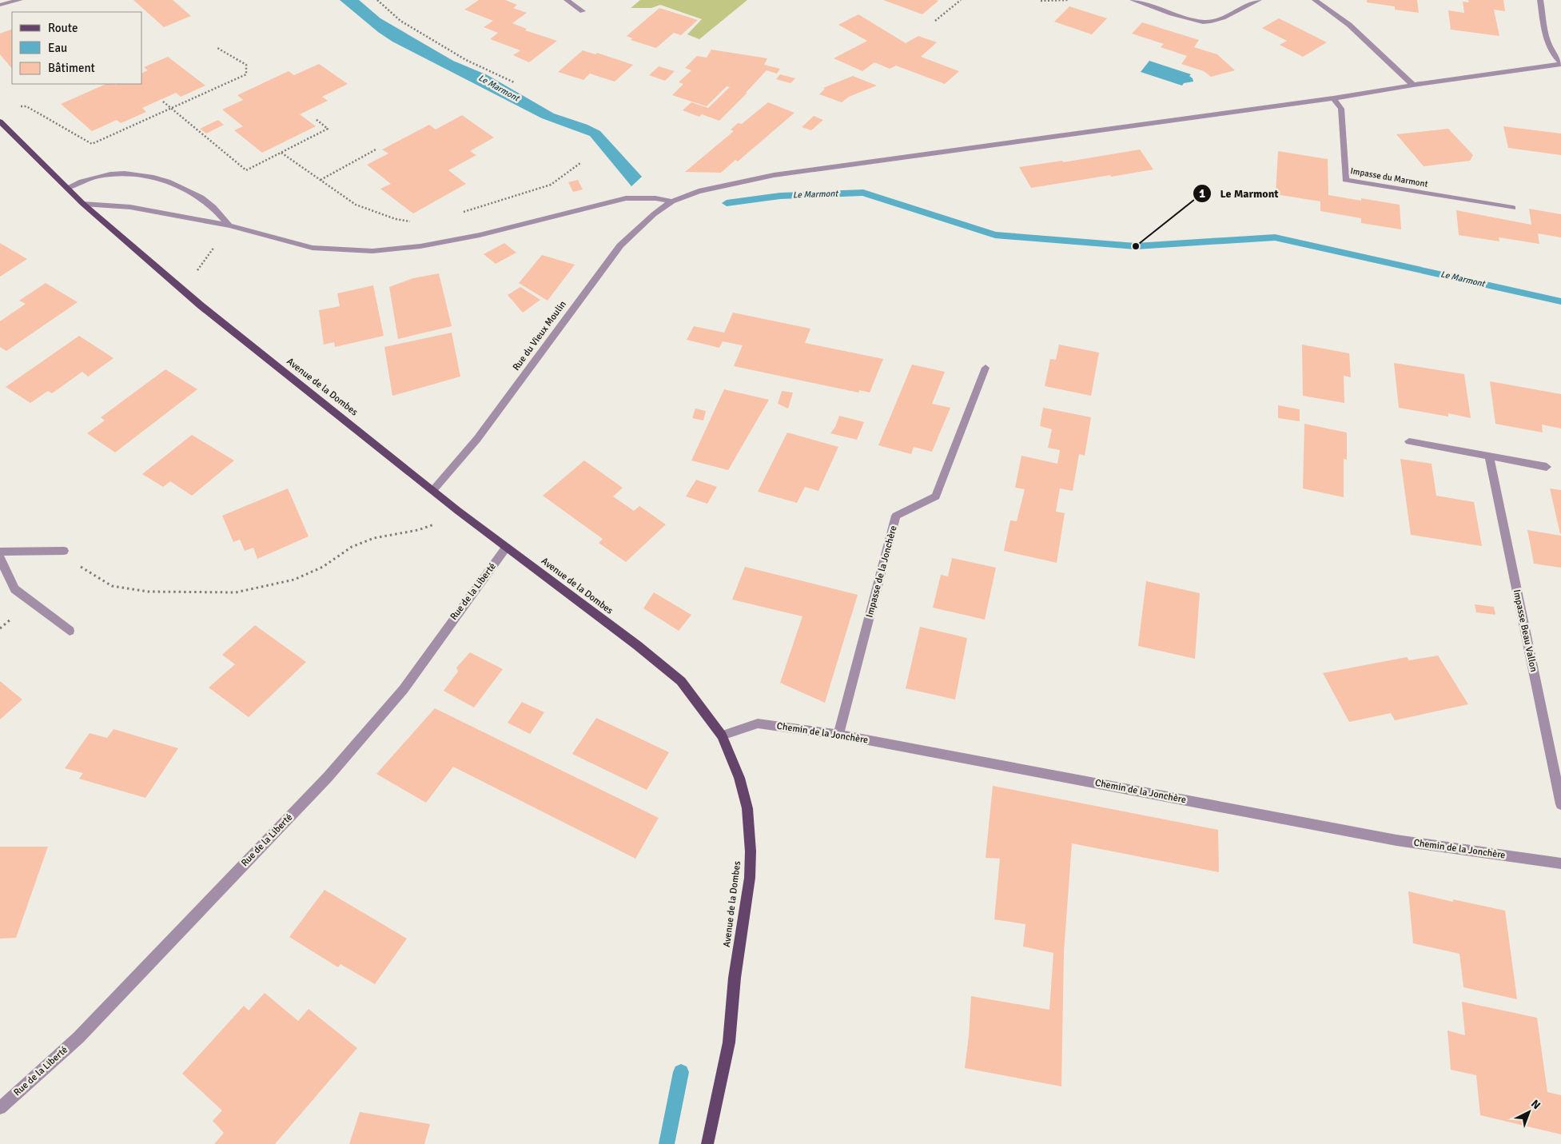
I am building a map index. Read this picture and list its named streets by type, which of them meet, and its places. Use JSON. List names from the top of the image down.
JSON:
{
  "streets": {
    "main road": ["Avenue de la Dombes"],
    "street": [
      "Impasse du Marmont",
      "Rue du Vieux Moulin",
      "Impasse de la Jonchère",
      "Rue de la Liberté",
      "Impasse Beau Vallon",
      "Chemin de la Jonchère"
    ]
  },
  "crossings": [
    ["Impasse du Marmont", "Rue du Vieux Moulin"],
    ["Rue du Vieux Moulin", "Avenue de la Dombes"],
    ["Avenue de la Dombes", "Rue de la Liberté"],
    ["Avenue de la Dombes", "Chemin de la Jonchère"],
    ["Impasse de la Jonchère", "Chemin de la Jonchère"]
  ],
  "water": ["Le Marmont"],
  "places": ["Le Marmont"],
  "legend": ["Route", "Eau", "Bâtiment"],
  "north": "top right"
}
